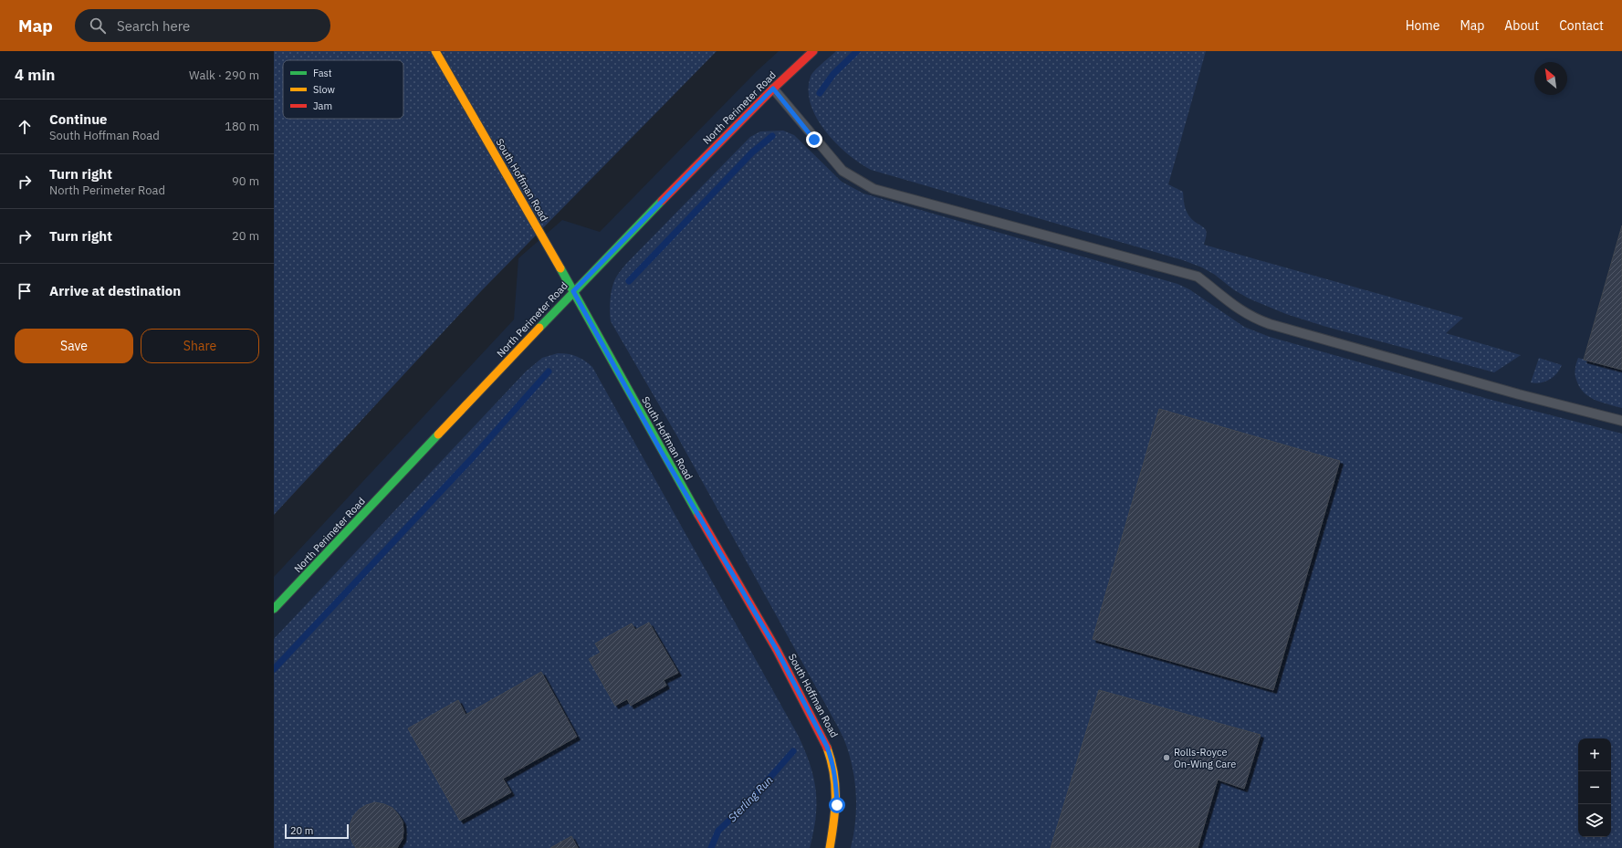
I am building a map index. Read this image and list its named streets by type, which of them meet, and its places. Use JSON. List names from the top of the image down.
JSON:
{
  "streets": {
    "street": ["North Perimeter Road", "South Hoffman Road"]
  },
  "crossings": [
    ["North Perimeter Road", "South Hoffman Road"]
  ],
  "water": ["Sterling Run"],
  "places": ["Rolls-Royce On-Wing Care"],
  "legend": ["Fast", "Slow", "Jam"],
  "scale_bar": "20 m",
  "north": "top left",
  "page": {
    "header": "Map",
    "search": "Search here",
    "nav": [
      "Home",
      "Map",
      "About",
      "Contact"
    ],
    "heading": ["4 min", "Walk · 290 m"],
    "list": [
      ["Continue", "South Hoffman Road", "180 m"],
      ["Turn right", "North Perimeter Road", "90 m"],
      ["Turn right", "20 m"],
      "Arrive at destination"
    ],
    "buttons": ["Save", "Share"],
    "map_buttons": ["+", "−"],
    "scale": "20 m"
  }
}
